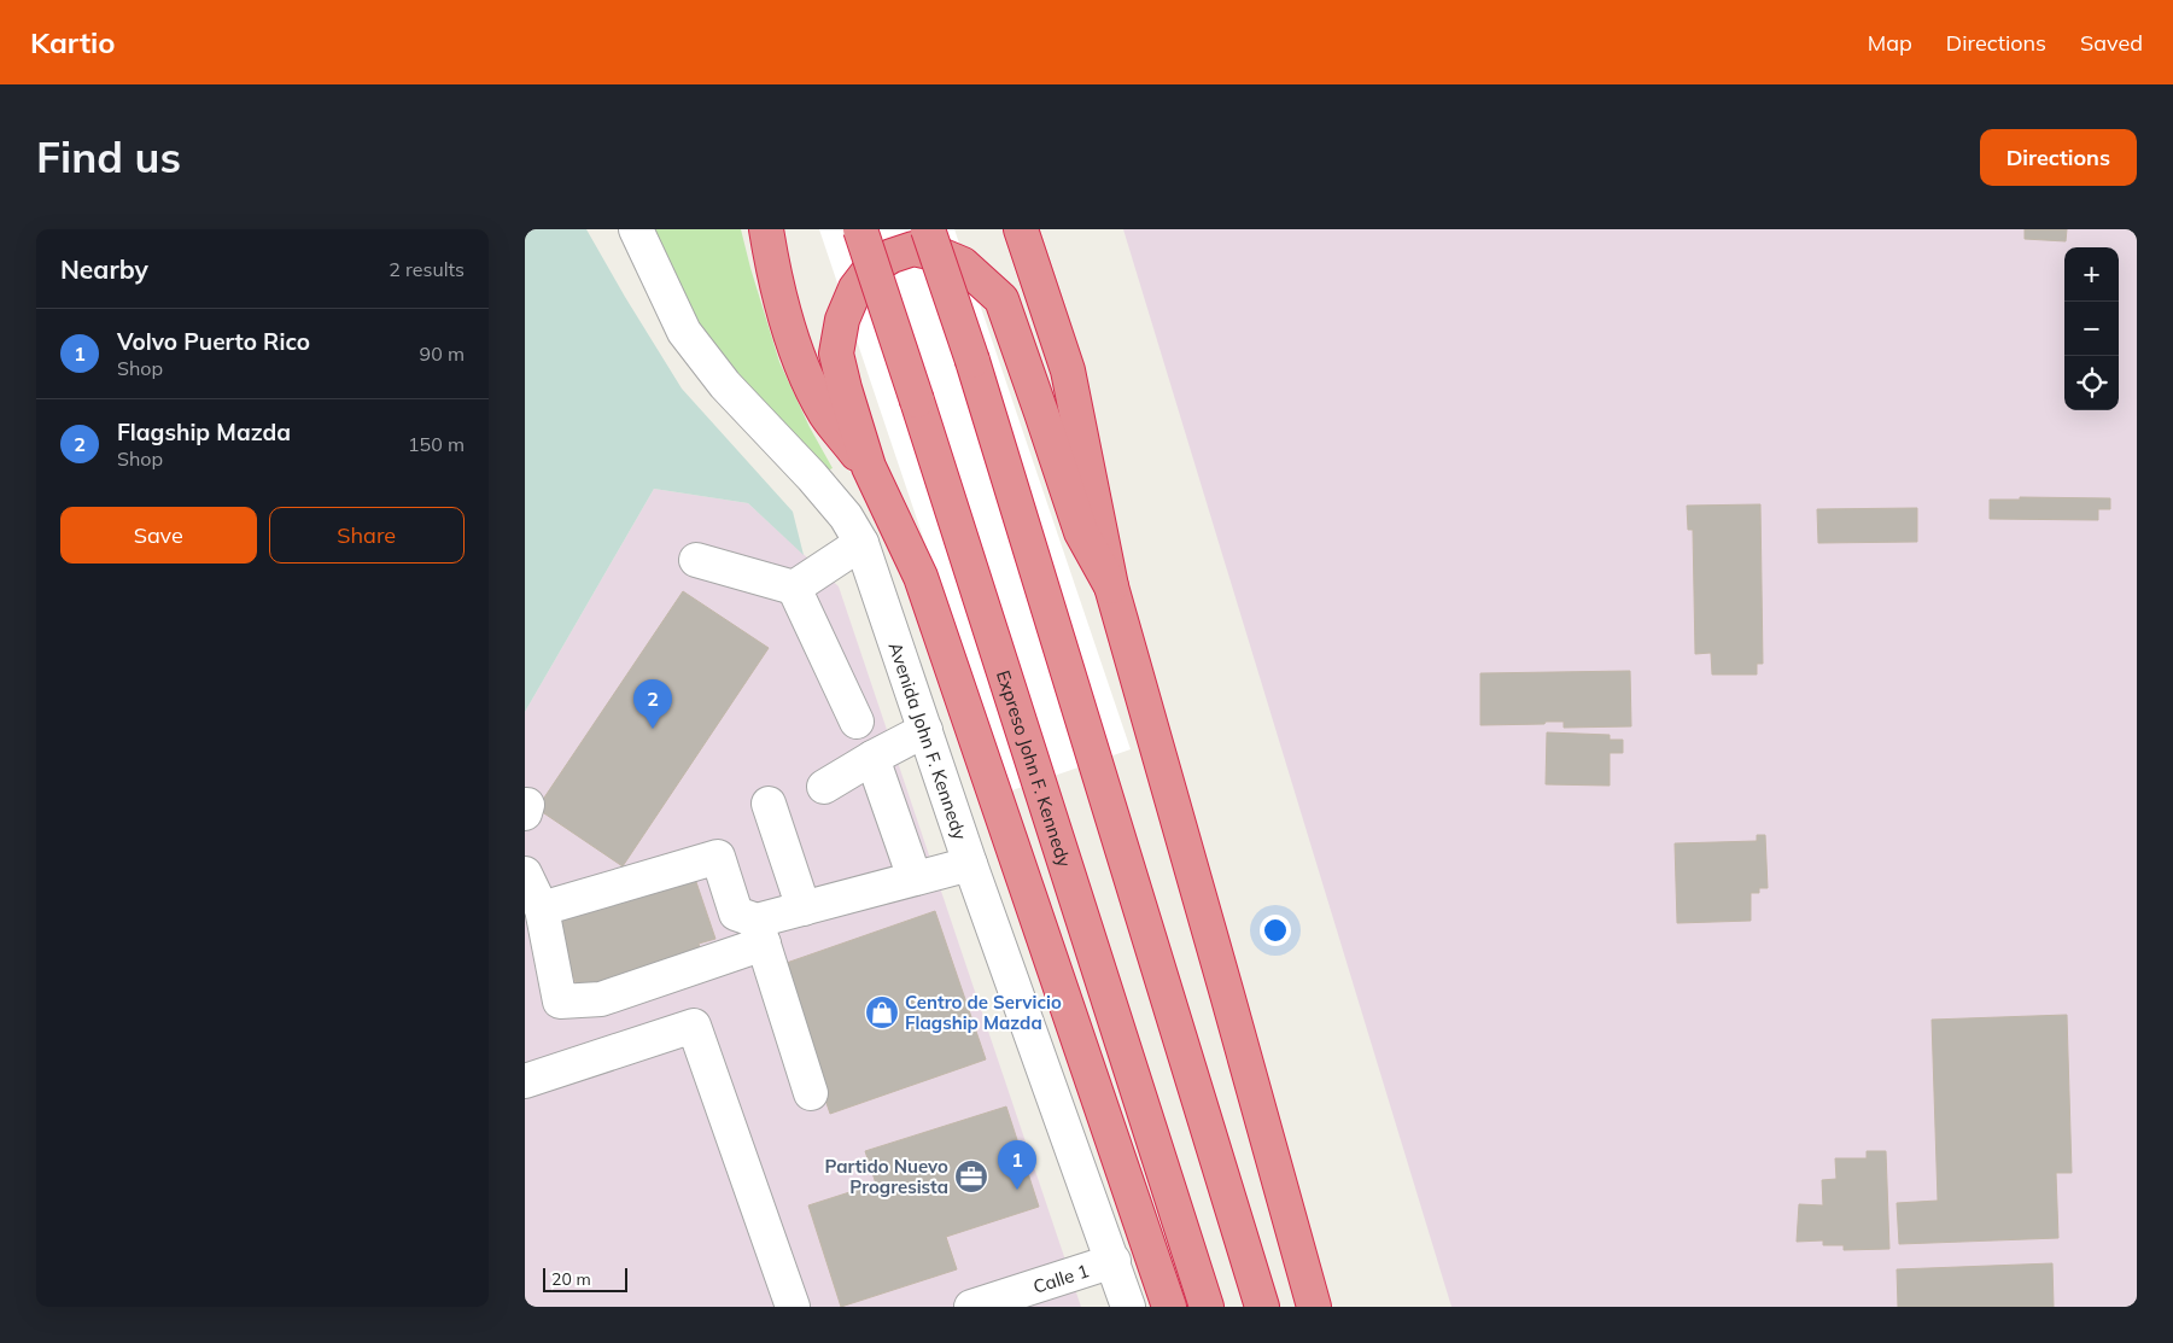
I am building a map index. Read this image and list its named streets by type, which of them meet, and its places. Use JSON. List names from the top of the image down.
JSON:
{
  "streets": {
    "highway": ["Expreso John F. Kennedy"],
    "street": ["Avenida John F. Kennedy", "Calle 1"]
  },
  "crossings": [
    ["Avenida John F. Kennedy", "Calle 1"]
  ],
  "places": {
    "shop": ["Centro de Servicio Flagship Mazda"],
    "office": ["Partido Nuevo Progresista"]
  },
  "scale_bar": "20 m",
  "page": {
    "header": "Kartio",
    "nav": ["Map", "Directions", "Saved"],
    "buttons": [
      "Directions",
      ["Save", "Share"]
    ],
    "title": "Find us",
    "heading": ["Nearby", "2 results"],
    "map_buttons": ["+", "−"],
    "list": [
      {
        "mark": "1",
        "name": "Volvo Puerto Rico",
        "note": "Shop",
        "value": "90 m"
      },
      {
        "mark": "2",
        "name": "Flagship Mazda",
        "note": "Shop",
        "value": "150 m"
      }
    ],
    "pins": ["2", "1"],
    "scale": "20 m"
  }
}
